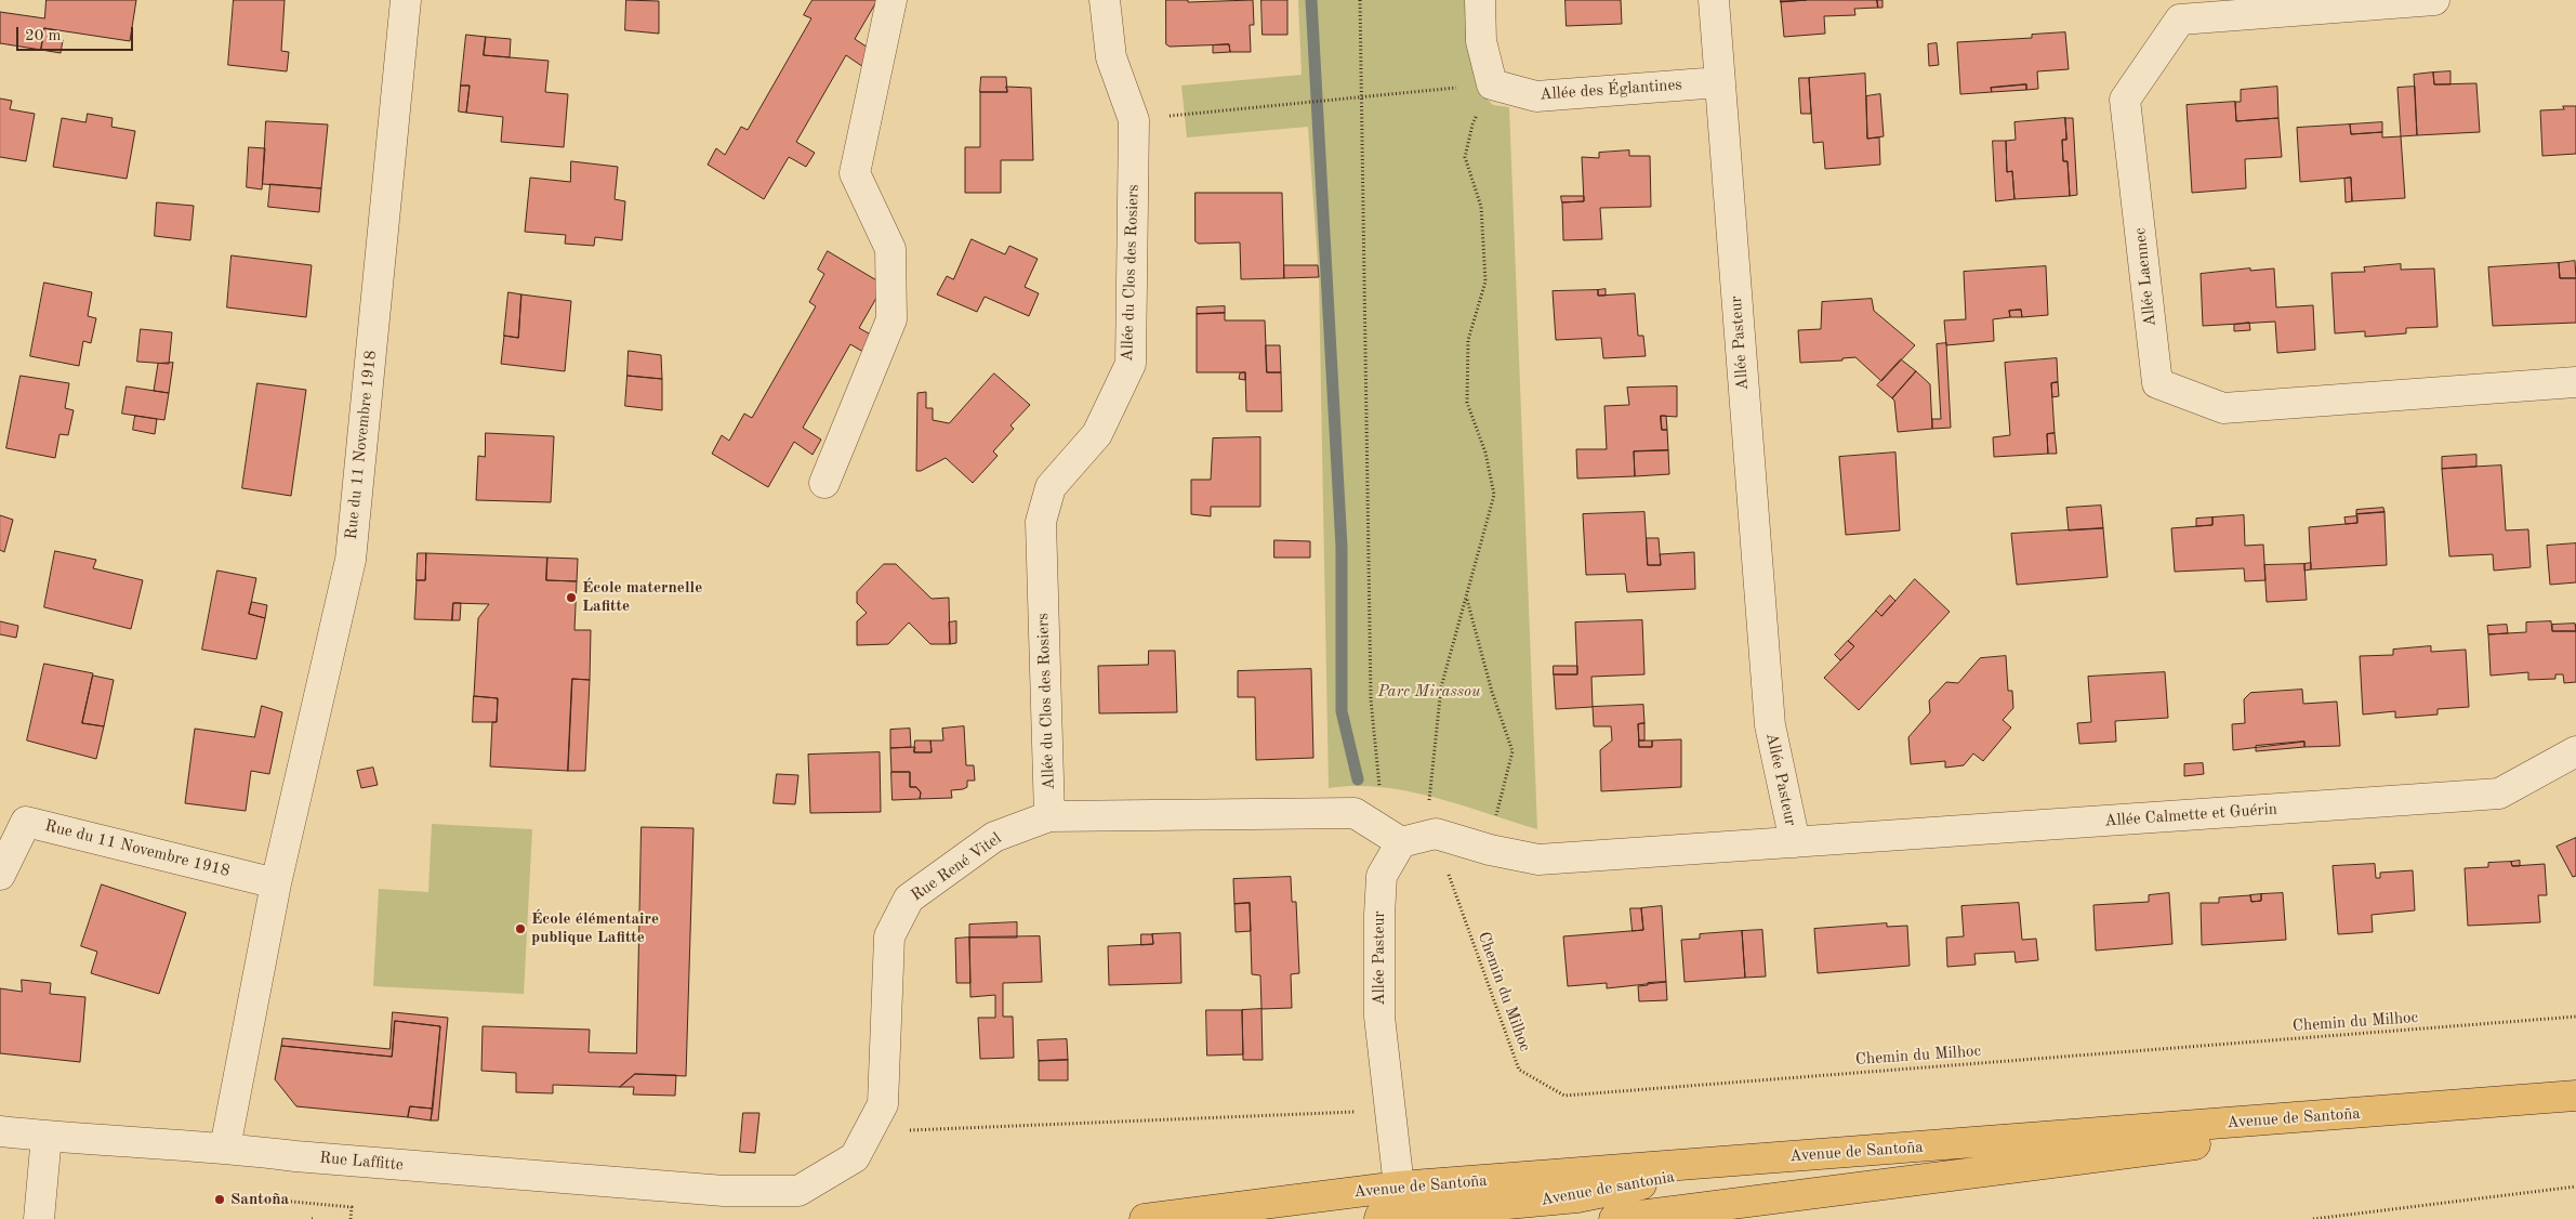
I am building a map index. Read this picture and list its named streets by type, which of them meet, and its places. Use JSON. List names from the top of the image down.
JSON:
{
  "streets": {
    "main road": ["Avenue de Santoña", "Avenue de santonia"],
    "street": [
      "Allée des Églantines",
      "Allée du Clos des Rosiers",
      "Allée Laennec",
      "Allée Pasteur",
      "Rue du 11 Novembre 1918",
      "Allée Calmette et Guérin",
      "Rue René Vitel",
      "Rue Laffitte"
    ],
    "path": ["Chemin du Milhoc"]
  },
  "crossings": [
    ["Allée des Églantines", "Allée Pasteur"],
    ["Allée du Clos des Rosiers", "Rue René Vitel"],
    ["Allée Pasteur", "Allée Calmette et Guérin"],
    ["Allée Pasteur", "Rue René Vitel"],
    ["Allée Pasteur", "Chemin du Milhoc"],
    ["Allée Pasteur", "Avenue de Santoña"],
    ["Rue du 11 Novembre 1918", "Rue Laffitte"],
    ["Rue René Vitel", "Rue Laffitte"],
    ["Avenue de Santoña", "Avenue de santonia"]
  ],
  "parks": ["Parc Mirassou"],
  "places": ["École maternelle Lafitte", "École élémentaire publique Lafitte", "Santoña"],
  "scale_bar": "20 m"
}
